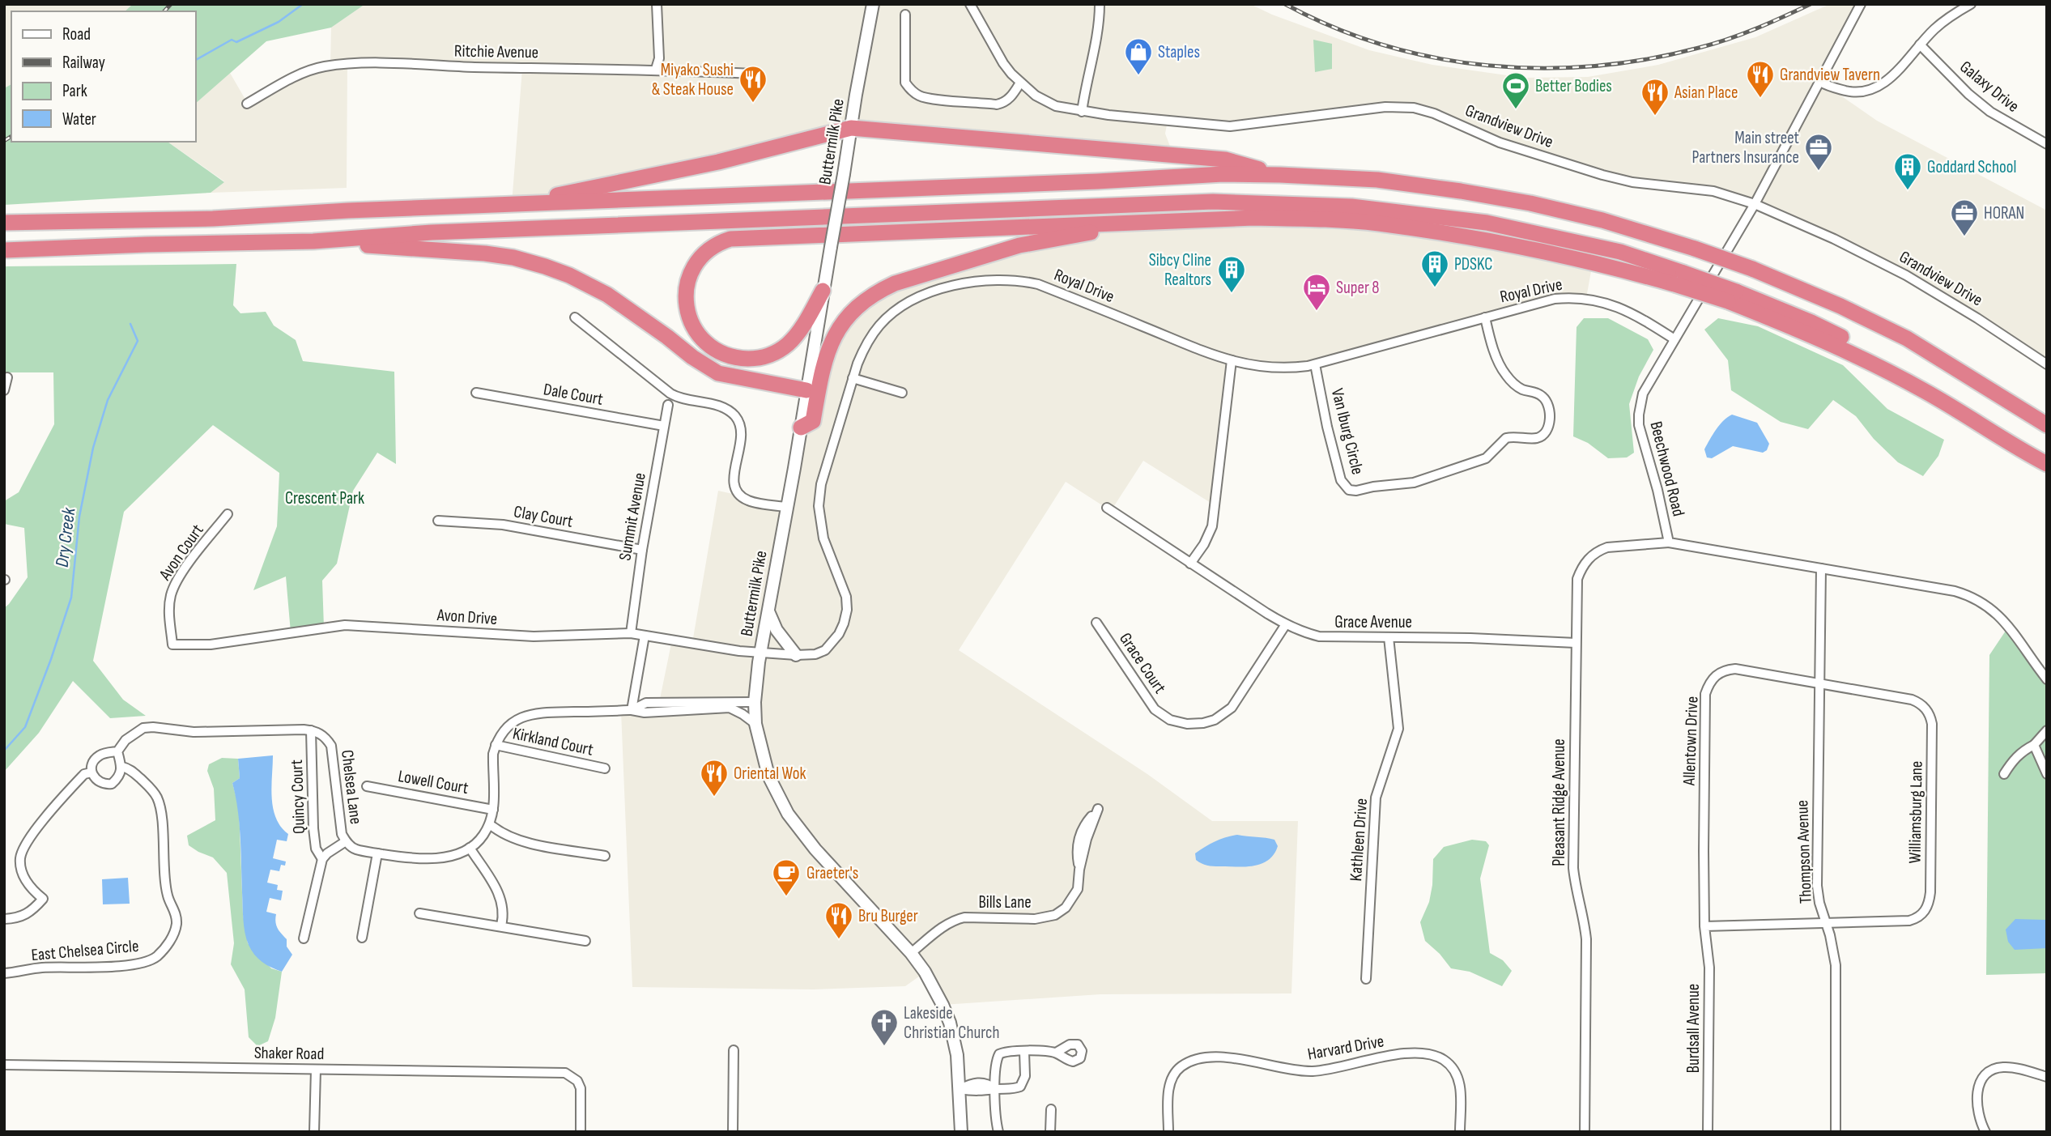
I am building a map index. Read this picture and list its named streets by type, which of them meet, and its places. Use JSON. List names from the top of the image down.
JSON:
{
  "streets": {
    "main road": ["Buttermilk Pike"],
    "street": [
      "Ritchie Avenue",
      "Galaxy Drive",
      "Grandview Drive",
      "Royal Drive",
      "Dale Court",
      "Van Iburg Circle",
      "Beechwood Road",
      "Clay Court",
      "Summit Avenue",
      "Avon Court",
      "Avon Drive",
      "Grace Avenue",
      "Grace Court",
      "Allentown Drive",
      "Kirkland Court",
      "Lowell Court",
      "Chelsea Lane",
      "Quincy Court",
      "Pleasant Ridge Avenue",
      "Williamsburg Lane",
      "Kathleen Drive",
      "Thompson Avenue",
      "Bills Lane",
      "East Chelsea Circle",
      "Burdsall Avenue",
      "Harvard Drive",
      "Shaker Road"
    ]
  },
  "crossings": [
    ["Grandview Drive", "Beechwood Road"],
    ["Buttermilk Pike", "Royal Drive"],
    ["Buttermilk Pike", "Avon Drive"],
    ["Buttermilk Pike", "Bills Lane"],
    ["Royal Drive", "Van Iburg Circle"],
    ["Royal Drive", "Beechwood Road"],
    ["Royal Drive", "Avon Drive"],
    ["Dale Court", "Summit Avenue"],
    ["Beechwood Road", "Pleasant Ridge Avenue"],
    ["Beechwood Road", "Thompson Avenue"],
    ["Clay Court", "Summit Avenue"],
    ["Summit Avenue", "Avon Drive"],
    ["Avon Court", "Avon Drive"],
    ["Grace Avenue", "Grace Court"],
    ["Grace Avenue", "Pleasant Ridge Avenue"],
    ["Grace Avenue", "Kathleen Drive"],
    ["Allentown Drive", "Williamsburg Lane"],
    ["Allentown Drive", "Thompson Avenue"],
    ["Allentown Drive", "Burdsall Avenue"],
    ["Chelsea Lane", "Quincy Court"],
    ["Williamsburg Lane", "Thompson Avenue"]
  ],
  "water": ["Dry Creek"],
  "parks": ["Crescent Park"],
  "places": {
    "shop": ["Staples"],
    "restaurant": [
      "Grandview Tavern",
      "Miyako Sushi & Steak House",
      "Asian Place",
      "Oriental Wok",
      "Bru Burger"
    ],
    "sports": ["Better Bodies"],
    "office": ["Main street Partners Insurance", "HORAN"],
    "building": ["Goddard School", "PDSKC", "Sibcy Cline Realtors"],
    "hotel": ["Super 8"],
    "cafe": ["Graeter's"],
    "church": ["Lakeside Christian Church"]
  },
  "legend": [
    "Road",
    "Railway",
    "Park",
    "Water"
  ]
}
